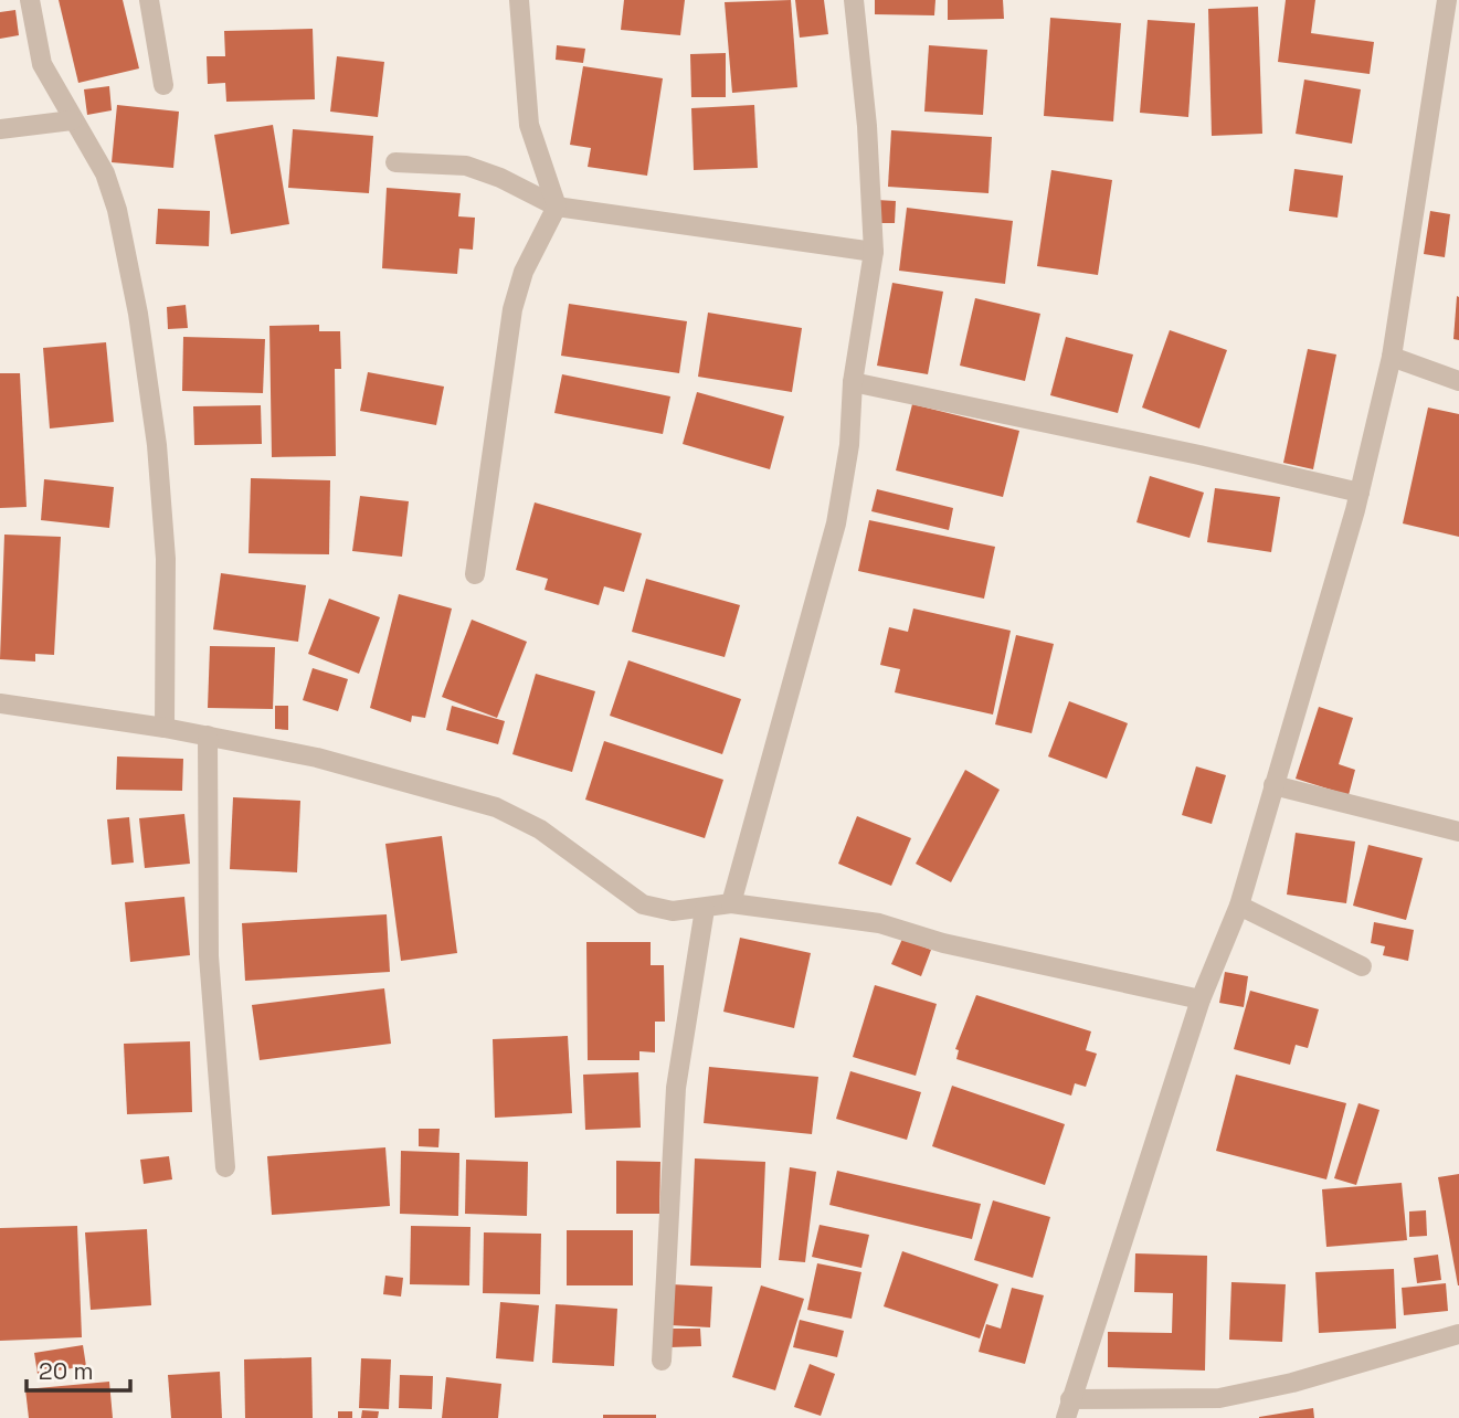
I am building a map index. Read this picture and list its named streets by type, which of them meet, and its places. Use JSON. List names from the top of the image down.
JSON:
{
  "scale_bar": "20 m"
}
